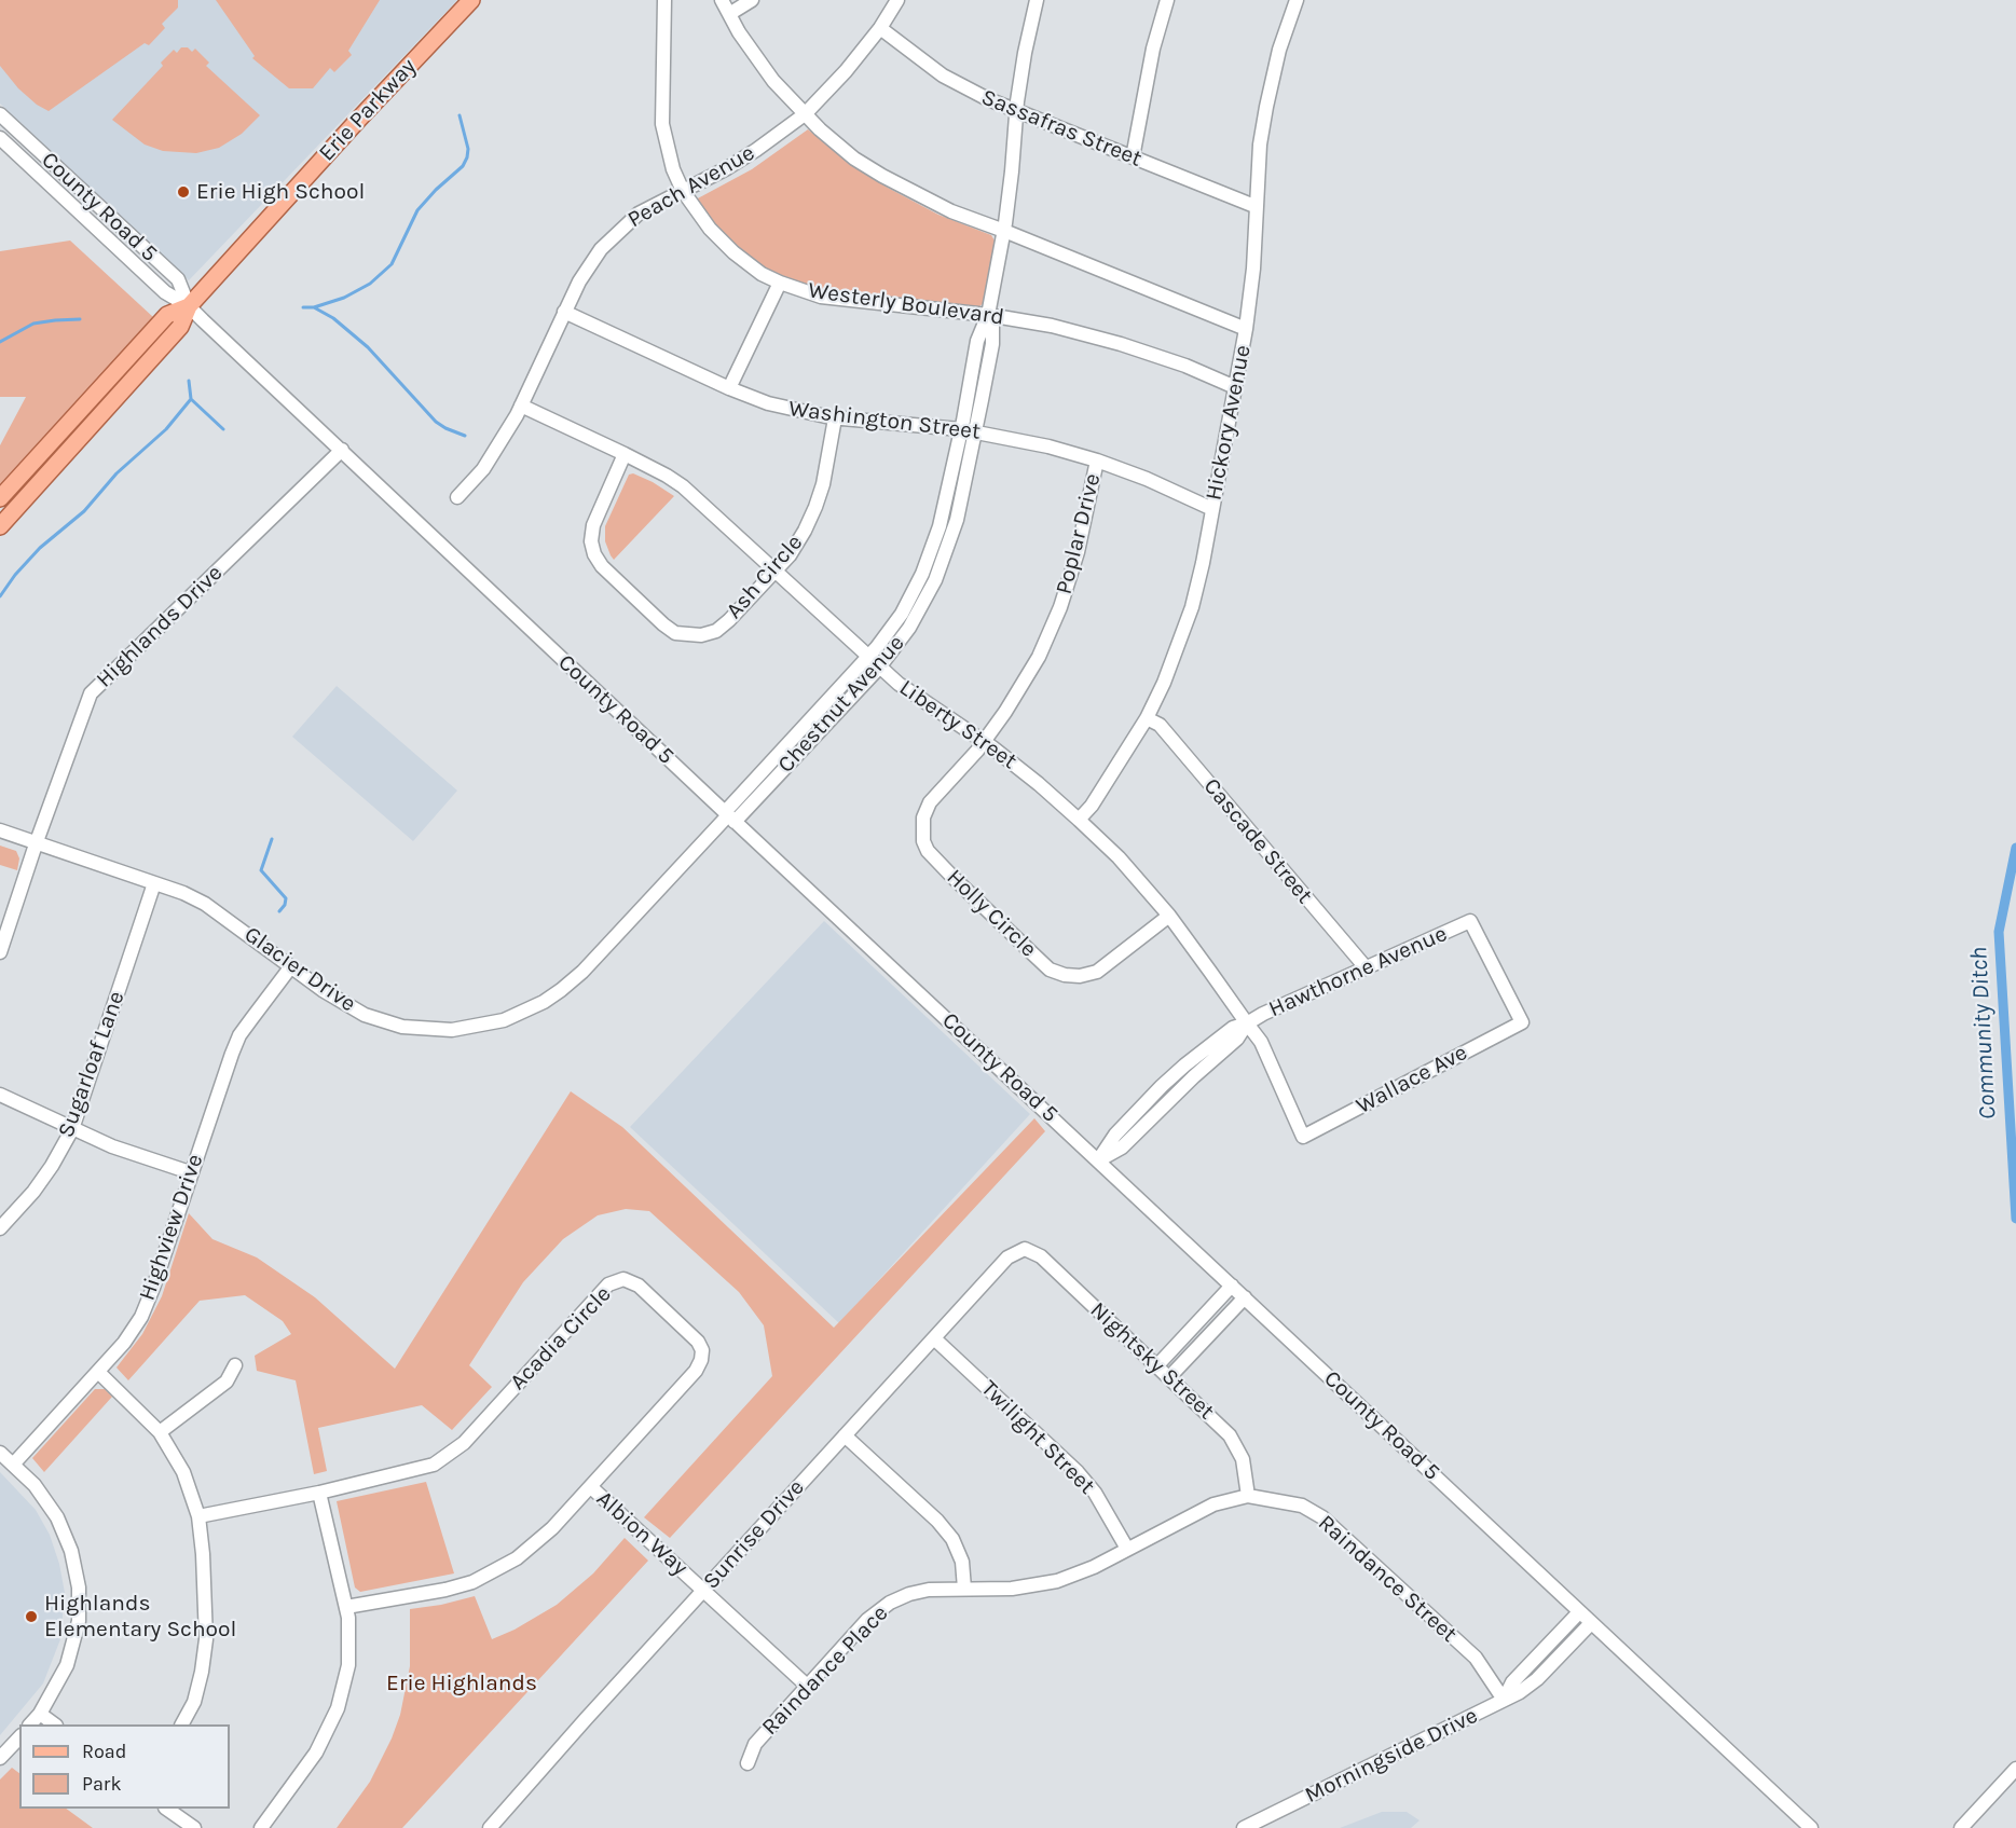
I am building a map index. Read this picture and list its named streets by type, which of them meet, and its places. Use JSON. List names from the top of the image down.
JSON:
{
  "streets": {
    "main road": ["Erie Parkway"],
    "street": [
      "Sassafras Street",
      "Peach Avenue",
      "County Road 5",
      "Westerly Boulevard",
      "Washington Street",
      "Hickory Avenue",
      "Poplar Drive",
      "Ash Circle",
      "Highlands Drive",
      "Chestnut Avenue",
      "Liberty Street",
      "Cascade Street",
      "Holly Circle",
      "Glacier Drive",
      "Hawthorne Avenue",
      "Sugarloaf Lane",
      "Wallace Ave",
      "Highview Drive",
      "Acadia Circle",
      "Nightsky Street",
      "Twilight Street",
      "Albion Way",
      "Sunrise Drive",
      "Raindance Street",
      "Raindance Place",
      "Morningside Drive"
    ]
  },
  "crossings": [
    ["Erie Parkway", "County Road 5"],
    ["Sassafras Street", "Peach Avenue"],
    ["Sassafras Street", "Hickory Avenue"],
    ["Sassafras Street", "Chestnut Avenue"],
    ["Peach Avenue", "Westerly Boulevard"],
    ["Peach Avenue", "Washington Street"],
    ["Peach Avenue", "Liberty Street"],
    ["County Road 5", "Highlands Drive"],
    ["County Road 5", "Chestnut Avenue"],
    ["County Road 5", "Glacier Drive"],
    ["County Road 5", "Hawthorne Avenue"],
    ["County Road 5", "Morningside Drive"],
    ["Westerly Boulevard", "Hickory Avenue"],
    ["Westerly Boulevard", "Chestnut Avenue"],
    ["Washington Street", "Hickory Avenue"],
    ["Washington Street", "Poplar Drive"],
    ["Washington Street", "Ash Circle"],
    ["Washington Street", "Chestnut Avenue"],
    ["Hickory Avenue", "Liberty Street"],
    ["Hickory Avenue", "Cascade Street"],
    ["Poplar Drive", "Liberty Street"],
    ["Poplar Drive", "Holly Circle"],
    ["Ash Circle", "Liberty Street"],
    ["Highlands Drive", "Glacier Drive"],
    ["Chestnut Avenue", "Liberty Street"],
    ["Chestnut Avenue", "Glacier Drive"],
    ["Liberty Street", "Holly Circle"],
    ["Liberty Street", "Hawthorne Avenue"],
    ["Liberty Street", "Wallace Ave"],
    ["Cascade Street", "Hawthorne Avenue"],
    ["Glacier Drive", "Sugarloaf Lane"],
    ["Glacier Drive", "Highview Drive"],
    ["Hawthorne Avenue", "Wallace Ave"],
    ["Acadia Circle", "Albion Way"],
    ["Nightsky Street", "Sunrise Drive"],
    ["Nightsky Street", "Raindance Street"],
    ["Nightsky Street", "Raindance Place"],
    ["Twilight Street", "Sunrise Drive"],
    ["Twilight Street", "Raindance Place"],
    ["Albion Way", "Sunrise Drive"],
    ["Albion Way", "Raindance Place"],
    ["Raindance Street", "Raindance Place"],
    ["Raindance Street", "Morningside Drive"]
  ],
  "water": ["Community Ditch"],
  "parks": ["Erie Highlands"],
  "places": ["Erie High School", "Highlands Elementary School"],
  "legend": ["Road", "Park"]
}
